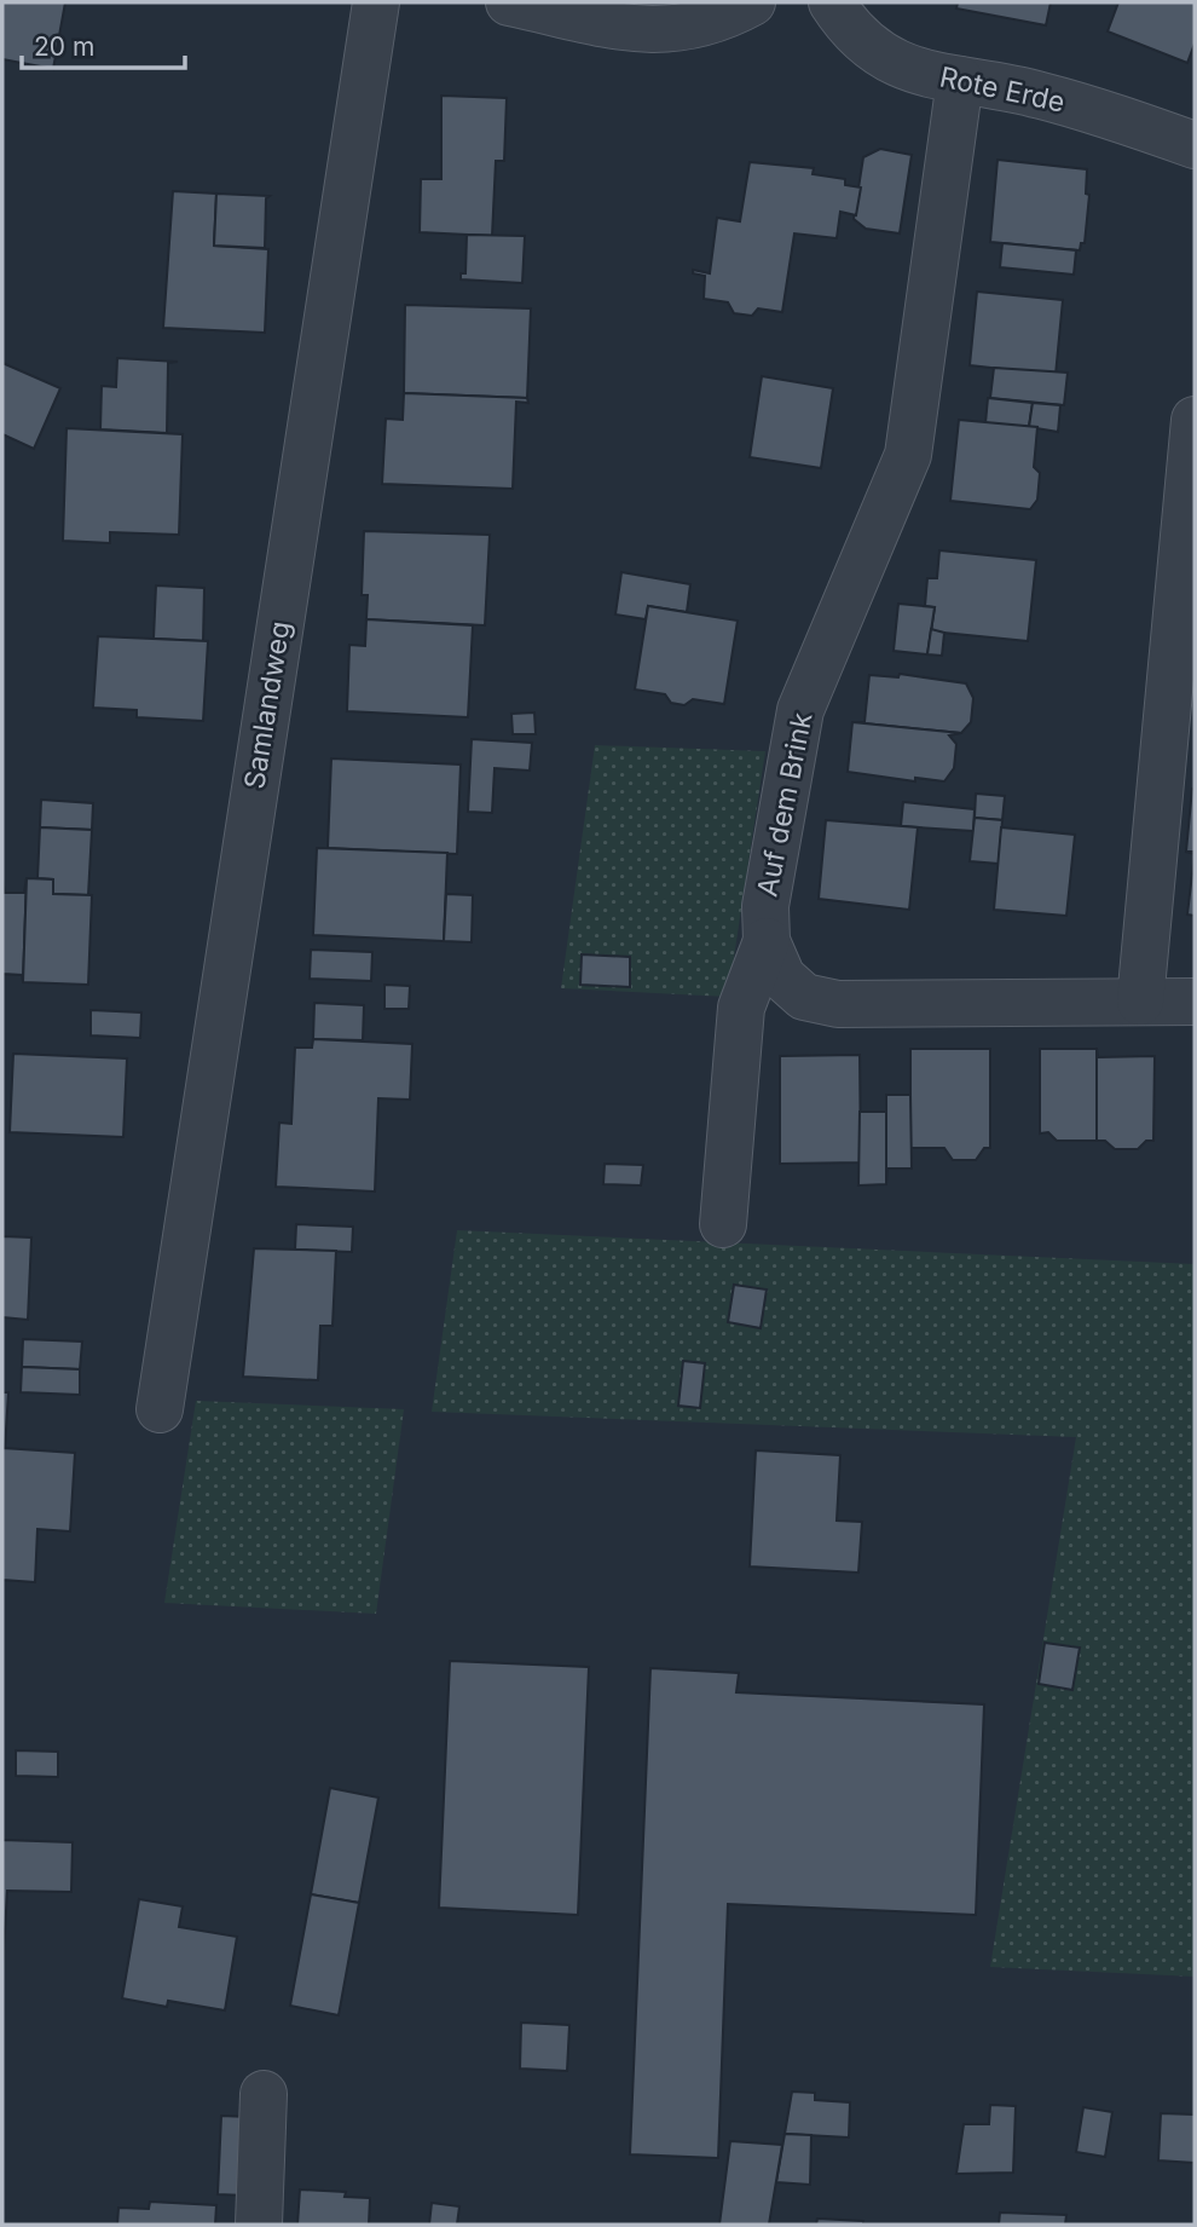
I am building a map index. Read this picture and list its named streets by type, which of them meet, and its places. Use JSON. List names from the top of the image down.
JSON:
{
  "streets": {
    "street": ["Rote Erde", "Samlandweg", "Auf dem Brink"]
  },
  "crossings": [
    ["Rote Erde", "Auf dem Brink"]
  ],
  "scale_bar": "20 m"
}
